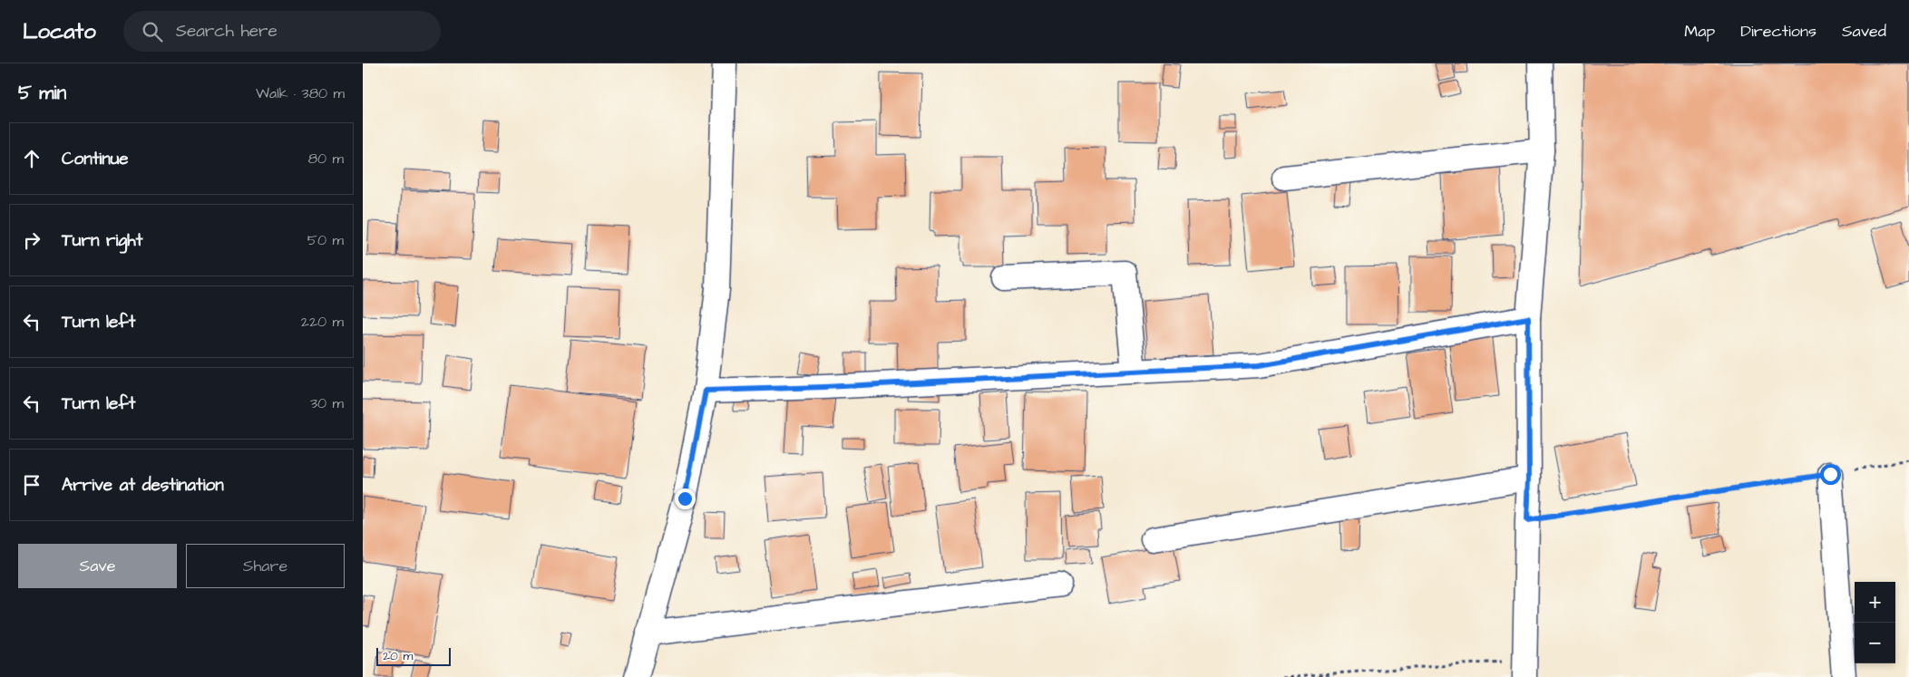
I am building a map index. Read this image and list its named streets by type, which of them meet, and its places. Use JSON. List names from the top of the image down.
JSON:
{
  "scale_bar": "20 m",
  "page": {
    "header": "Locato",
    "search": "Search here",
    "nav": ["Map", "Directions", "Saved"],
    "heading": ["5 min", "Walk · 380 m"],
    "list": [
      ["Continue", "80 m"],
      ["Turn right", "50 m"],
      ["Turn left", "220 m"],
      ["Turn left", "30 m"],
      "Arrive at destination"
    ],
    "buttons": ["Save", "Share"],
    "map_buttons": ["+", "−"],
    "scale": "20 m"
  }
}
